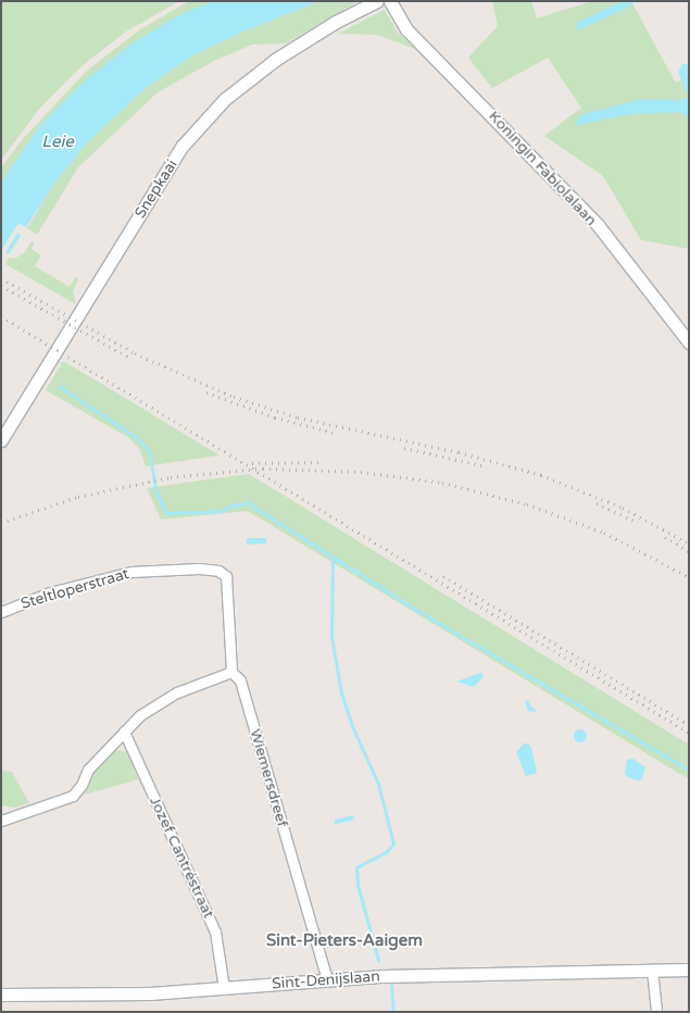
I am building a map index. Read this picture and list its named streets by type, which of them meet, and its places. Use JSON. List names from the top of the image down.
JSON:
{
  "streets": {
    "street": [
      "Koningin Fabiolalaan",
      "Snepkaai",
      "Steltloperstraat",
      "Wiemersdreef",
      "Jozef Cantréstraat",
      "Sint-Denijslaan"
    ]
  },
  "crossings": [
    ["Steltloperstraat", "Wiemersdreef"],
    ["Wiemersdreef", "Sint-Denijslaan"],
    ["Jozef Cantréstraat", "Sint-Denijslaan"]
  ],
  "districts": ["Sint-Pieters-Aaigem"],
  "water": ["Leie"]
}
